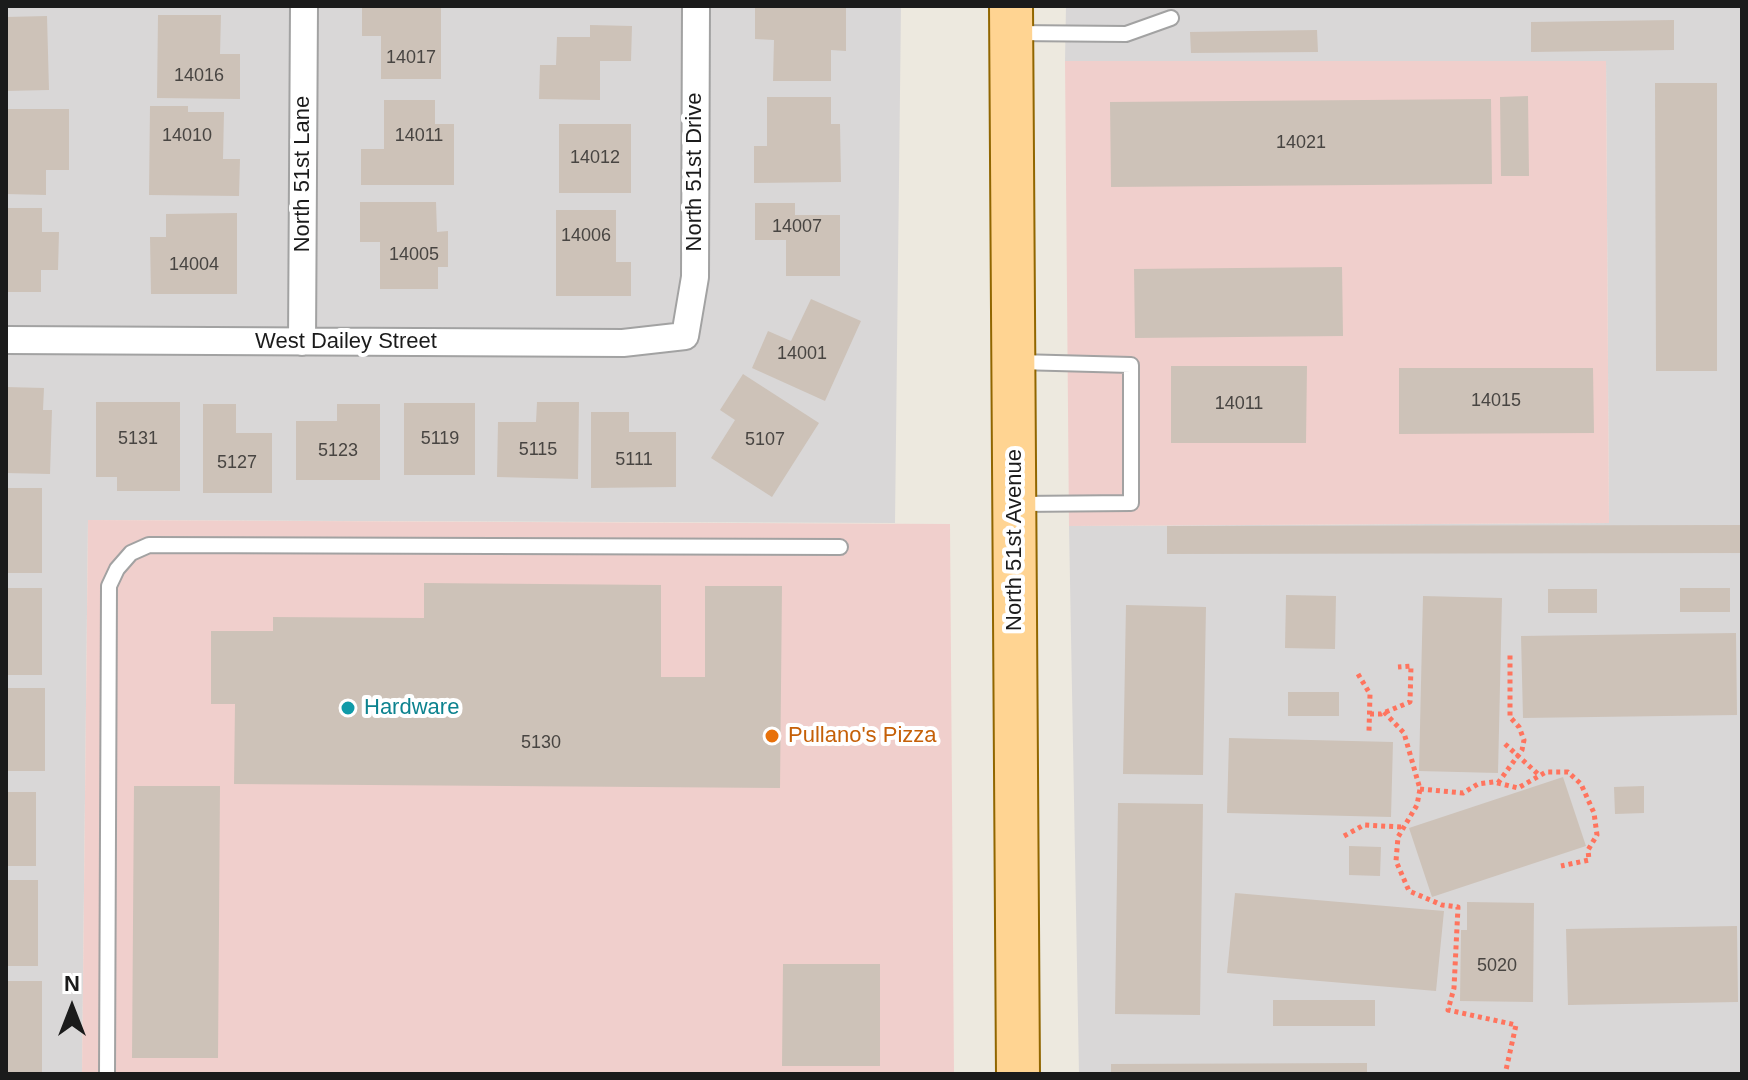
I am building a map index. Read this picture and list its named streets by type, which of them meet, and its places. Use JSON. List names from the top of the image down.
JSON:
{
  "streets": {
    "main road": ["North 51st Avenue"],
    "street": ["North 51st Drive", "North 51st Lane", "West Dailey Street"]
  },
  "crossings": [
    ["North 51st Drive", "West Dailey Street"],
    ["North 51st Lane", "West Dailey Street"]
  ],
  "places": ["Hardware", "Pullano's Pizza"],
  "house_numbers": [
    "14017",
    "14016",
    "14010",
    "14011",
    "14021",
    "14012",
    "14007",
    "14006",
    "14005",
    "14004",
    "14001",
    "14015",
    "14011",
    "5131",
    "5119",
    "5107",
    "5115",
    "5123",
    "5111",
    "5127",
    "5130",
    "5020"
  ],
  "north": "top"
}
